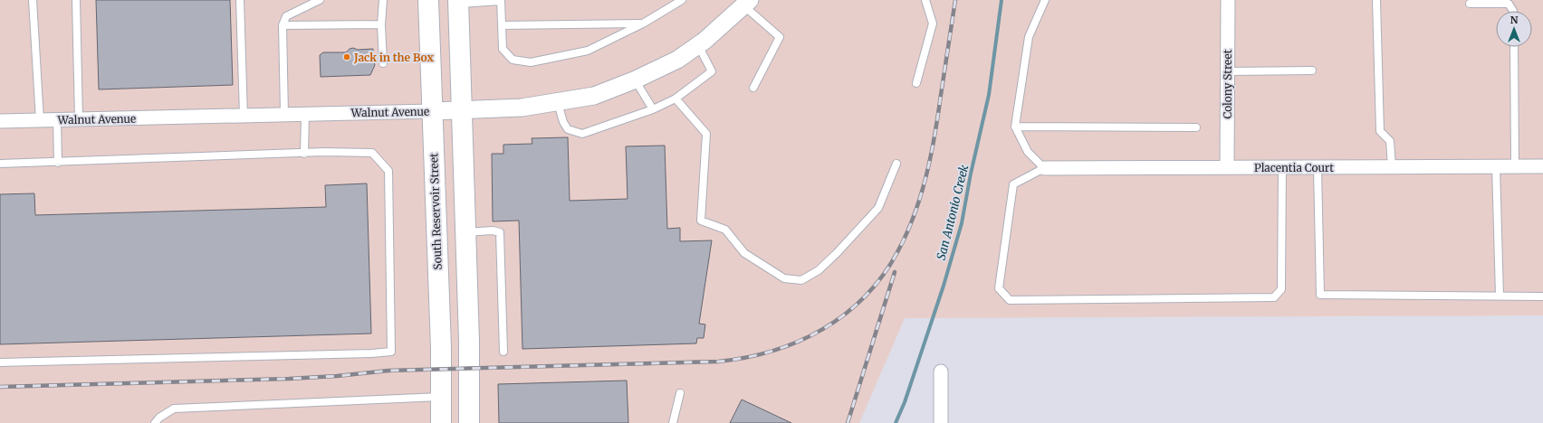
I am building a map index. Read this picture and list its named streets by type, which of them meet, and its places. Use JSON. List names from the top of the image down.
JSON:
{
  "streets": {
    "main road": ["South Reservoir Street"],
    "street": ["Colony Street", "Walnut Avenue", "Placentia Court"]
  },
  "crossings": [
    ["Colony Street", "Placentia Court"],
    ["Walnut Avenue", "South Reservoir Street"]
  ],
  "water": ["San Antonio Creek"],
  "places": ["Jack in the Box"],
  "north": "top"
}
